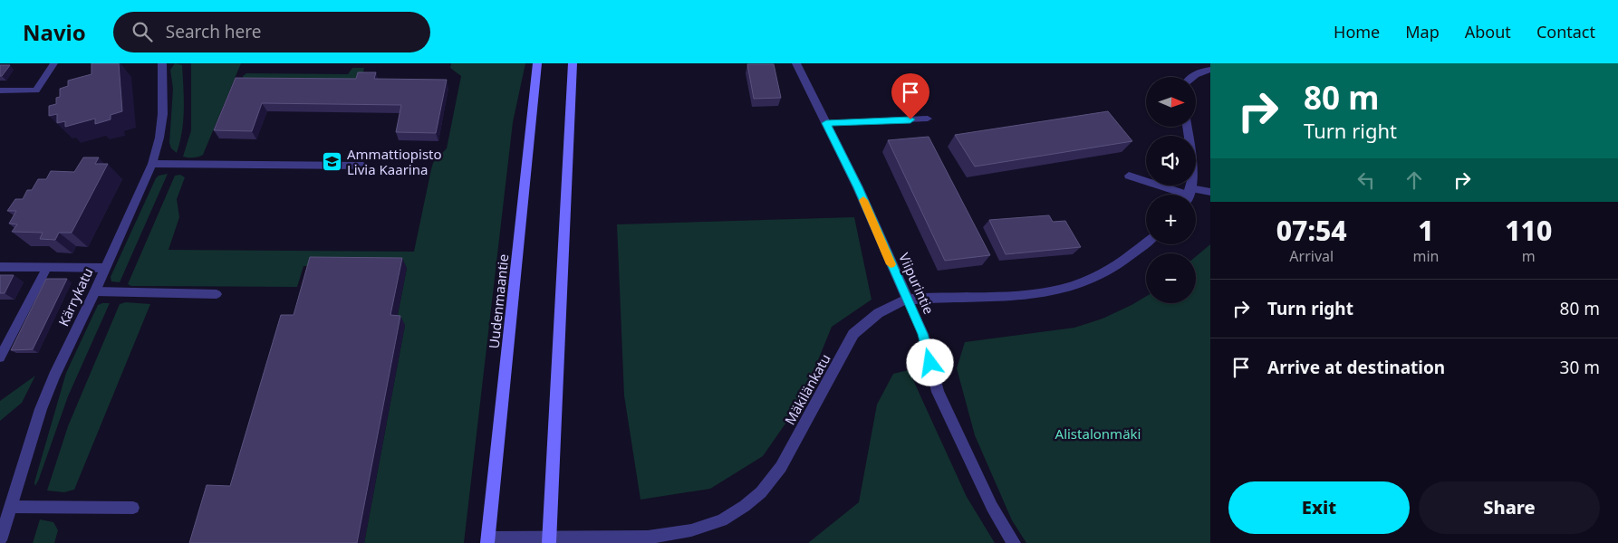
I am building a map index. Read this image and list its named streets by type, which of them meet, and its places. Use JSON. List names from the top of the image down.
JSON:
{
  "streets": {
    "main road": ["Uudenmaantie"],
    "street": ["Viipurintie", "Kärrykatu", "Mäkilänkatu"]
  },
  "crossings": [
    ["Viipurintie", "Mäkilänkatu"],
    ["Uudenmaantie", "Mäkilänkatu"]
  ],
  "parks": ["Alistalonmäki"],
  "places": {
    "school or university": ["Ammattiopisto Livia Kaarina"]
  },
  "north": "right",
  "page": {
    "header": "Navio",
    "search": "Search here",
    "nav": [
      "Home",
      "Map",
      "About",
      "Contact"
    ],
    "turn": ["80 m", "Turn right"],
    "map_buttons": ["+", "−"],
    "eta": [
      "07:54",
      "Arrival",
      "1",
      "min",
      "110",
      "m"
    ],
    "list": [
      {
        "name": "Turn right",
        "value": "80 m"
      },
      {
        "name": "Arrive at destination",
        "value": "30 m"
      }
    ],
    "buttons": ["Exit", "Share"]
  }
}
